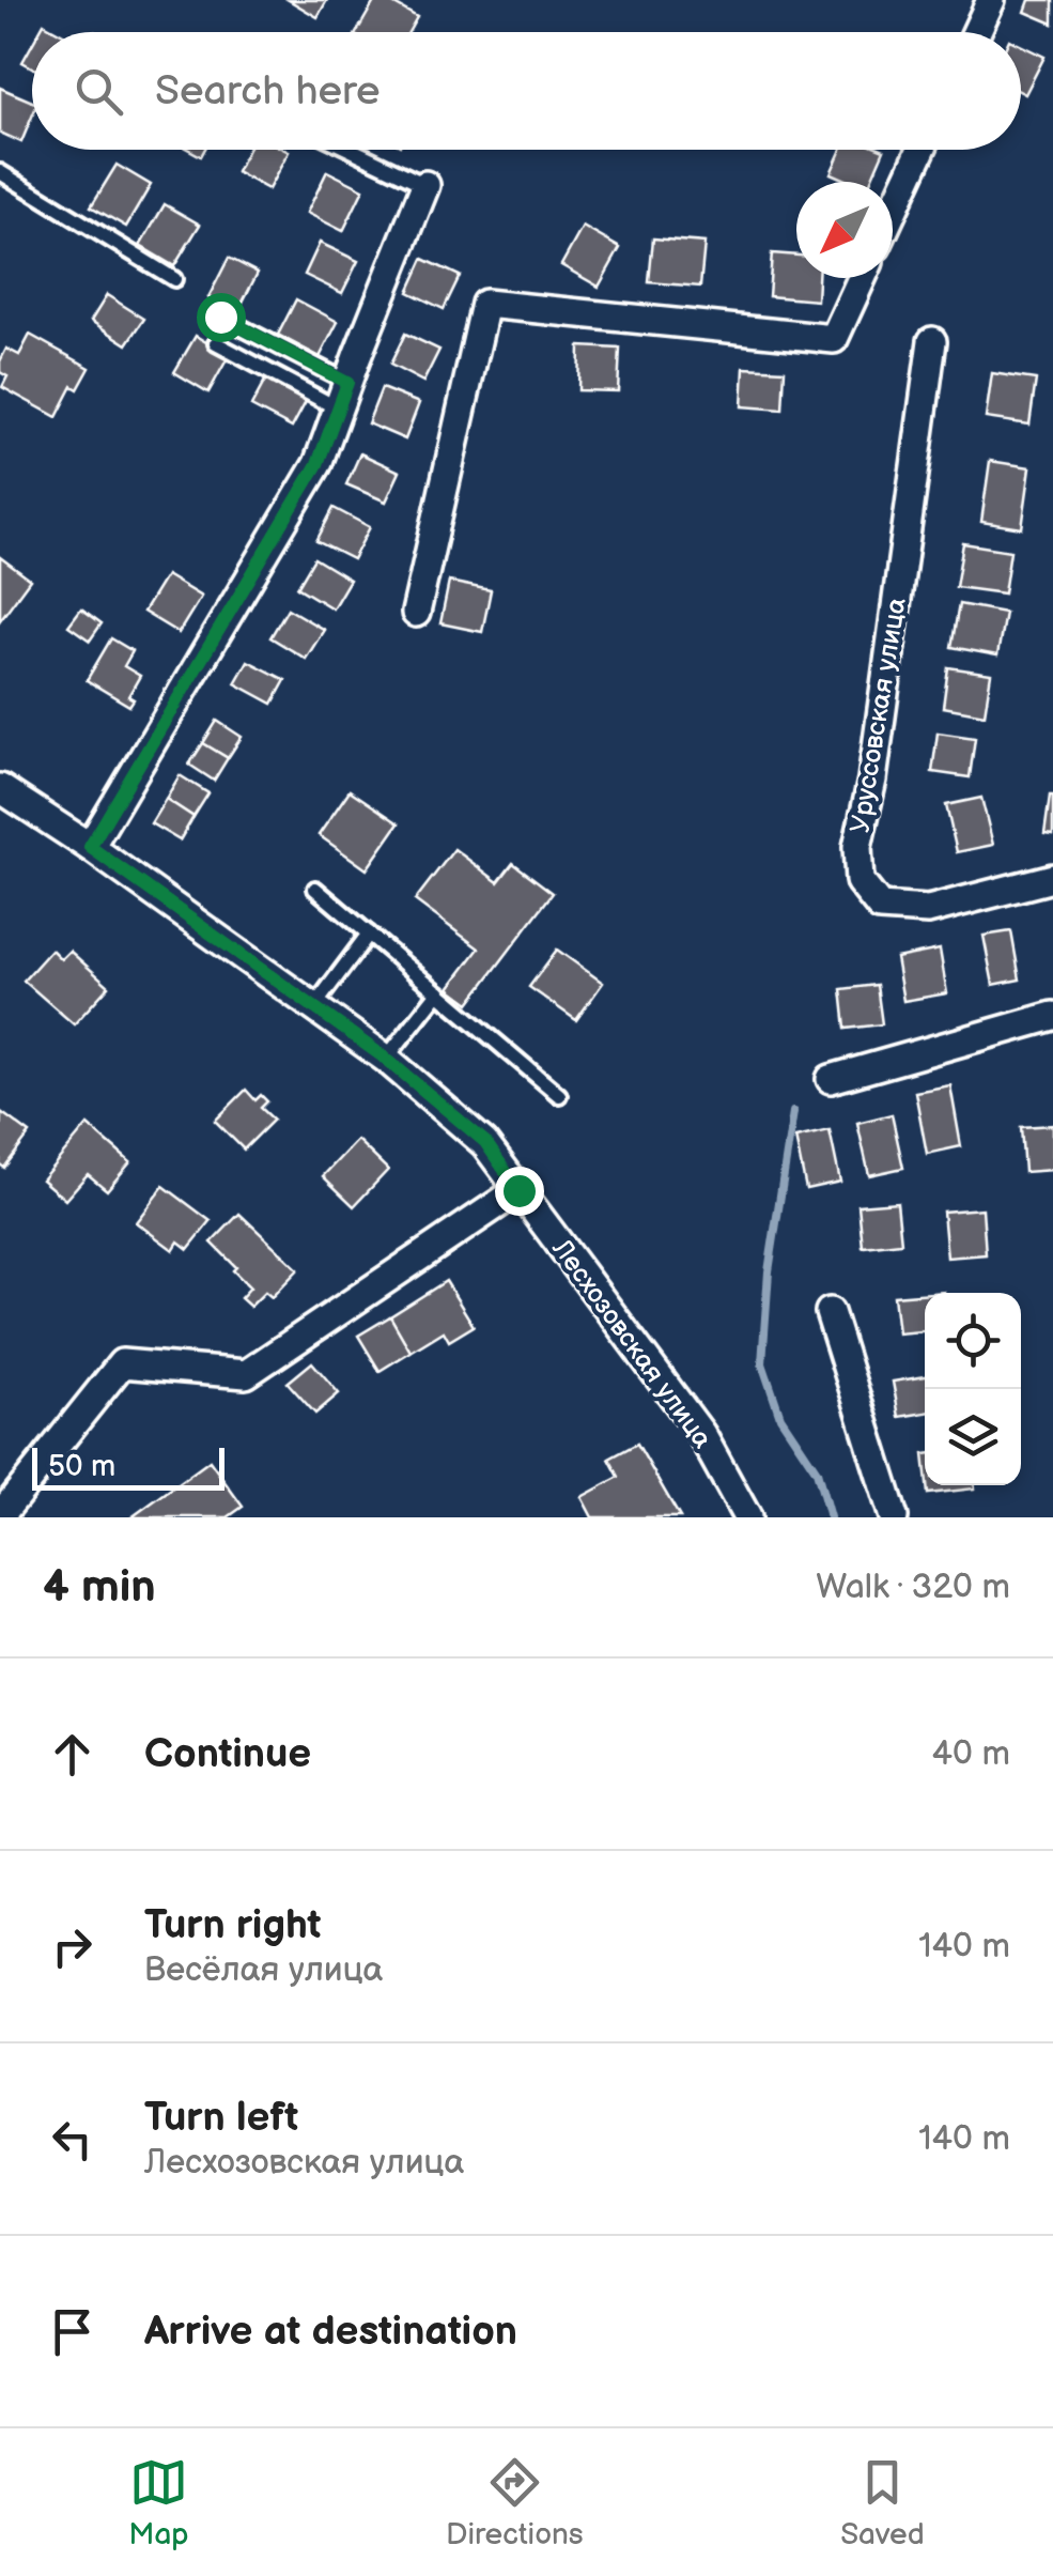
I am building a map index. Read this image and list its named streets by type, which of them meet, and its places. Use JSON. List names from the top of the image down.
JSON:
{
  "streets": {
    "street": ["Уруссовская улица", "Лесхозовская улица"]
  },
  "scale_bar": "50 m",
  "north": "bottom left",
  "page": {
    "search": "Search here",
    "scale": "50 m",
    "heading": ["4 min", "Walk · 320 m"],
    "list": [
      ["Continue", "40 m"],
      ["Turn right", "Весёлая улица", "140 m"],
      ["Turn left", "Лесхозовская улица", "140 m"],
      "Arrive at destination"
    ],
    "nav": ["Map", "Directions", "Saved"]
  }
}
